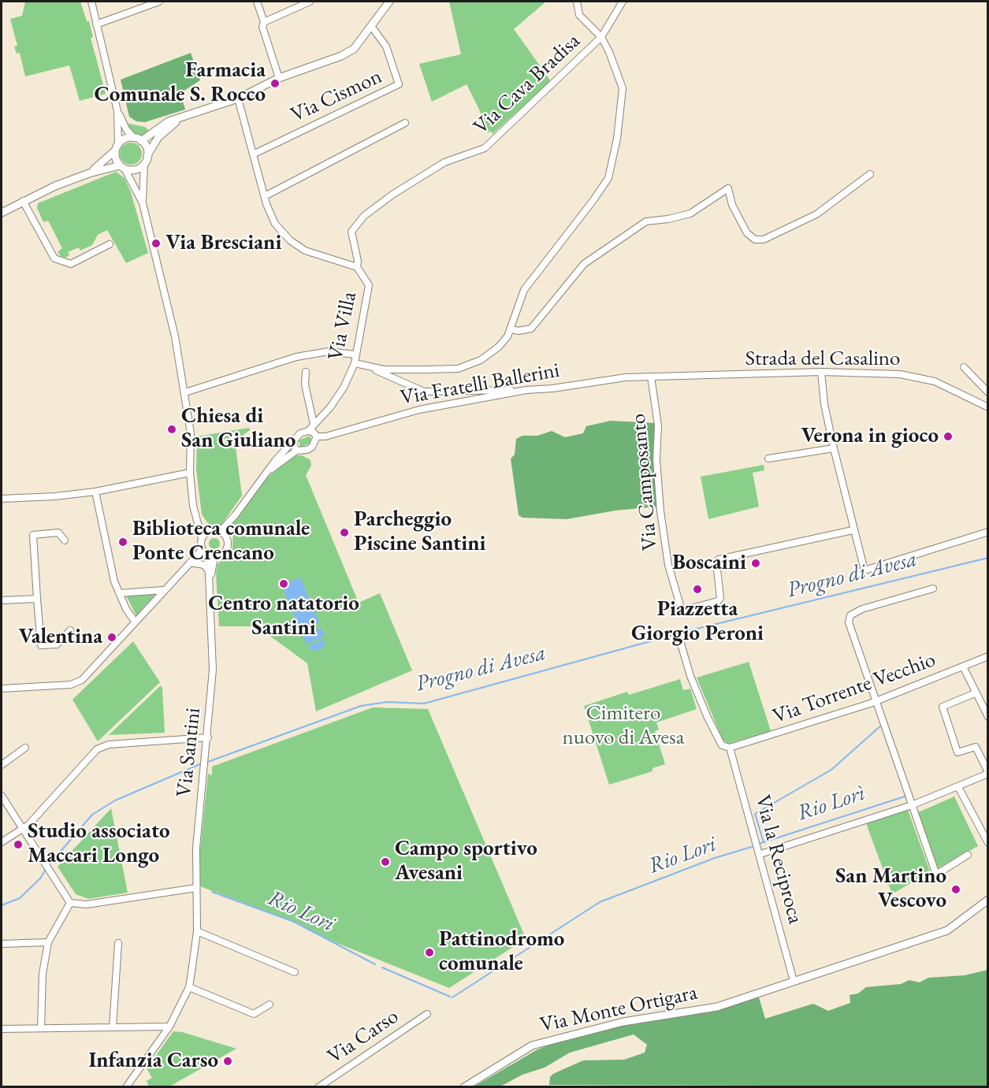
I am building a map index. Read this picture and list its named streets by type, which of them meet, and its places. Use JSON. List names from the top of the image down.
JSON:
{
  "streets": {
    "street": [
      "Via Cava Bradisa",
      "Via Cismon",
      "Via Villa",
      "Strada del Casalino",
      "Via Fratelli Ballerini",
      "Via Camposanto",
      "Via Torrente Vecchio",
      "Via Santini",
      "Via la Reciproca",
      "Via Monte Ortigara",
      "Via Carso"
    ]
  },
  "crossings": [
    ["Via Cava Bradisa", "Via Villa"],
    ["Via Cismon", "Via Villa"],
    ["Via Villa", "Via Fratelli Ballerini"],
    ["Via Villa", "Via Santini"],
    ["Strada del Casalino", "Via Fratelli Ballerini"],
    ["Strada del Casalino", "Via Camposanto"],
    ["Via Fratelli Ballerini", "Via Camposanto"],
    ["Via Torrente Vecchio", "Via la Reciproca"],
    ["Via la Reciproca", "Via Monte Ortigara"]
  ],
  "water": ["Progno di Avesa", "Rio Lorì", "Rio Lori"],
  "parks": ["Cimitero nuovo di Avesa"],
  "places": [
    "Farmacia Comunale S. Rocco",
    "Via Bresciani",
    "Chiesa di San Giuliano",
    "Verona in gioco",
    "Parcheggio Piscine Santini",
    "Biblioteca comunale Ponte Crencano",
    "Boscaini",
    "Centro natatorio Santini",
    "Piazzetta Giorgio Peroni",
    "Valentina",
    "Studio associato Maccari Longo",
    "Campo sportivo Avesani",
    "San Martino Vescovo",
    "Pattinodromo comunale",
    "Infanzia Carso"
  ]
}
